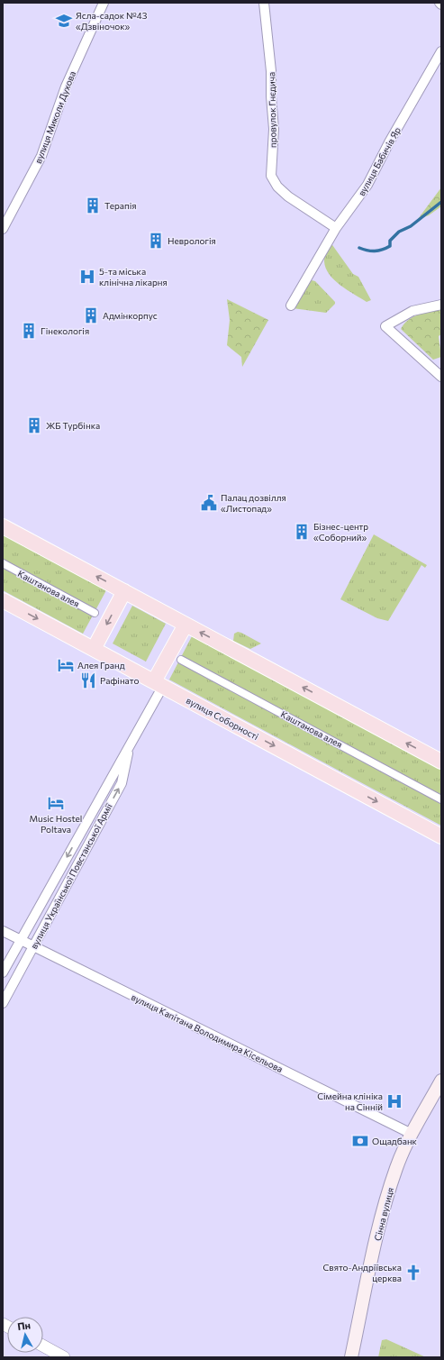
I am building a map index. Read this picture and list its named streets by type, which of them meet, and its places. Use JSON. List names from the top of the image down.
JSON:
{
  "streets": {
    "main road": ["вулиця Соборності", "Сінна вулиця"],
    "street": [
      "провулок Гнєдича",
      "вулиця Миколи Духова",
      "вулиця Бабичів Яр",
      "Каштанова алея",
      "вулиця Української Повстанської Армії",
      "вулиця Капітана Володимира Кісельова"
    ]
  },
  "crossings": [
    ["провулок Гнєдича", "вулиця Бабичів Яр"],
    ["вулиця Соборності", "вулиця Української Повстанської Армії"],
    ["вулиця Української Повстанської Армії", "вулиця Капітана Володимира Кісельова"],
    ["вулиця Капітана Володимира Кісельова", "Сінна вулиця"]
  ],
  "places": {
    "school or university": ["Ясла-садок №43 «Дзвіночок»"],
    "building": [
      "Терапія",
      "Неврологія",
      "Адмінкорпус",
      "Гінекологія",
      "ЖБ Турбінка",
      "Бізнес-центр «Соборний»"
    ],
    "hospital": ["5-та міська клінічна лікарня", "Сімейна клініка на Сінній"],
    "public building": ["Палац дозвілля «Листопад»"],
    "hotel": ["Алея Гранд", "Music Hostel Poltava"],
    "restaurant": ["Рафінато"],
    "bank": ["Ощадбанк"],
    "church": ["Свято-Андріївська церква"]
  },
  "north": "top"
}
